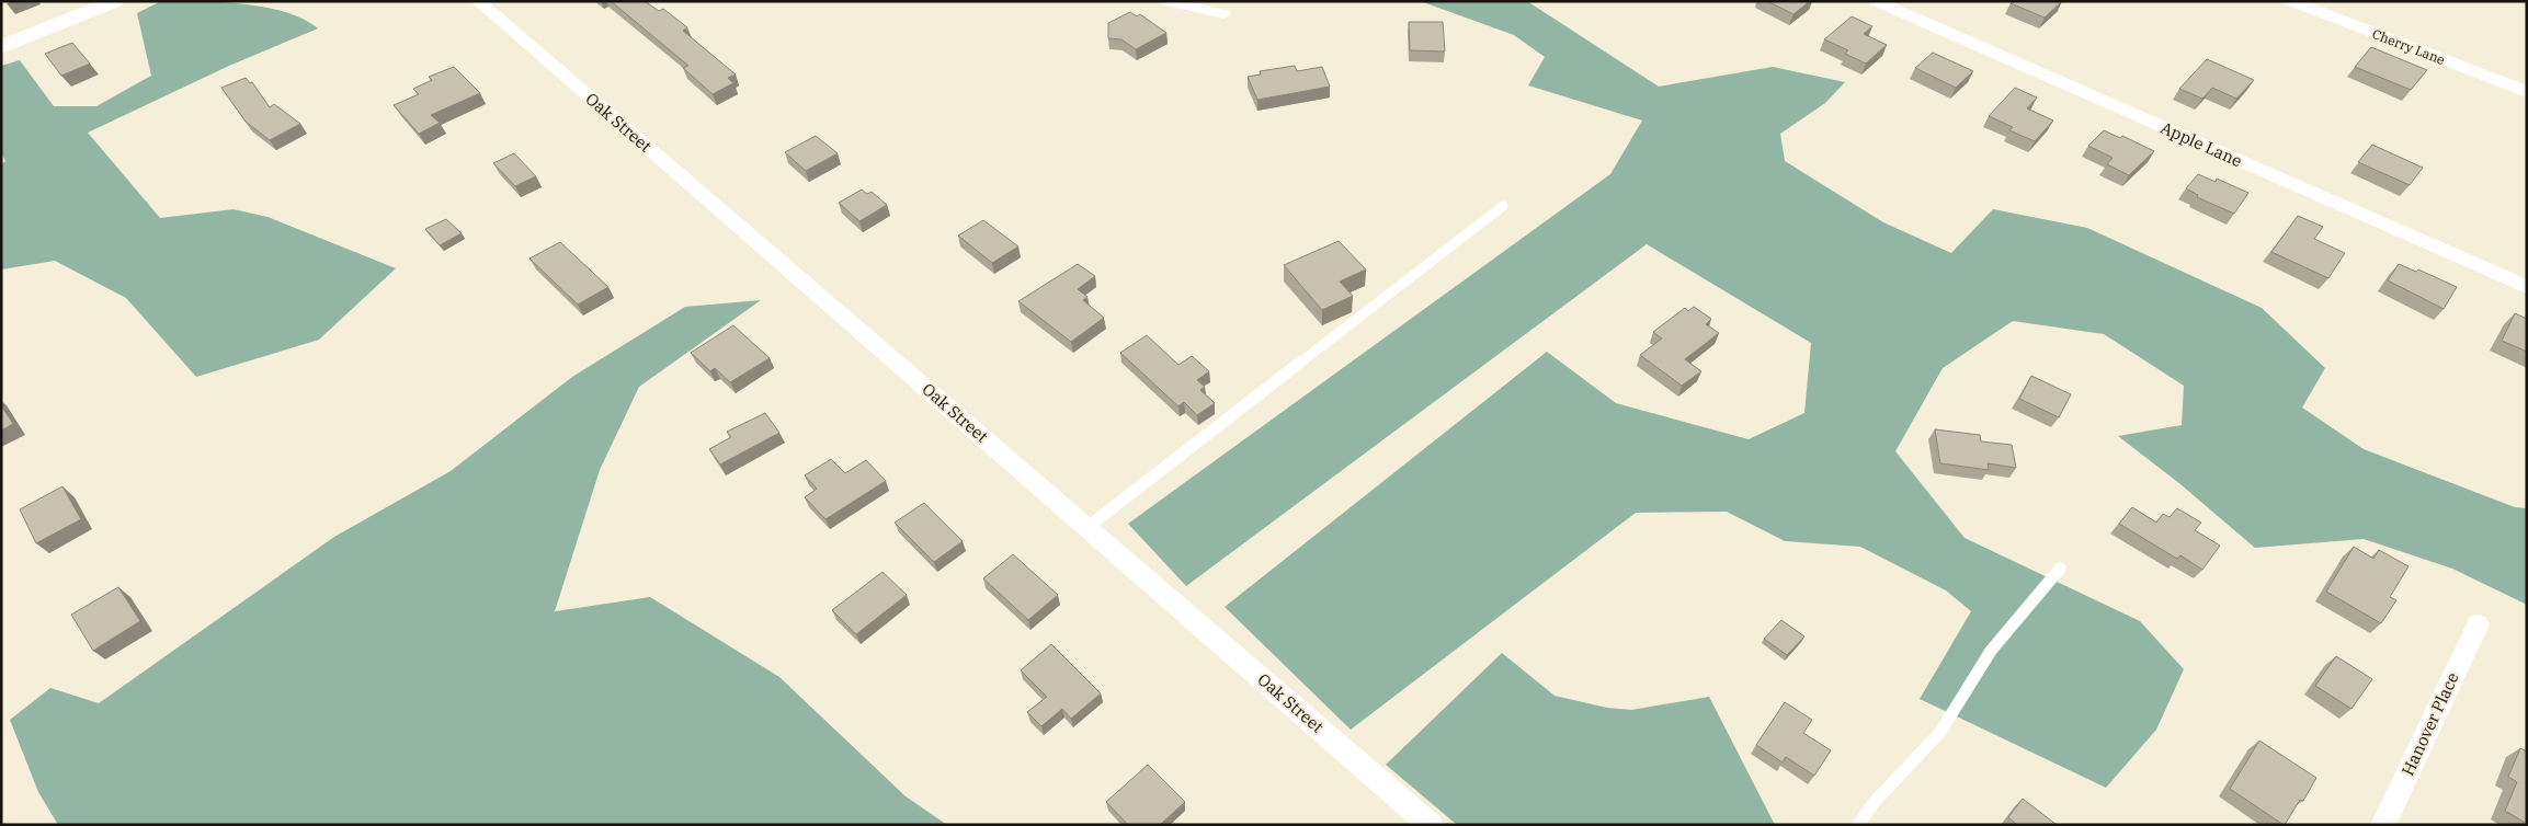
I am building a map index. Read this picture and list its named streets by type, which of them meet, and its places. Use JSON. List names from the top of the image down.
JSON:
{
  "streets": {
    "street": [
      "Cherry Lane",
      "Oak Street",
      "Apple Lane",
      "Hanover Place"
    ]
  }
}
